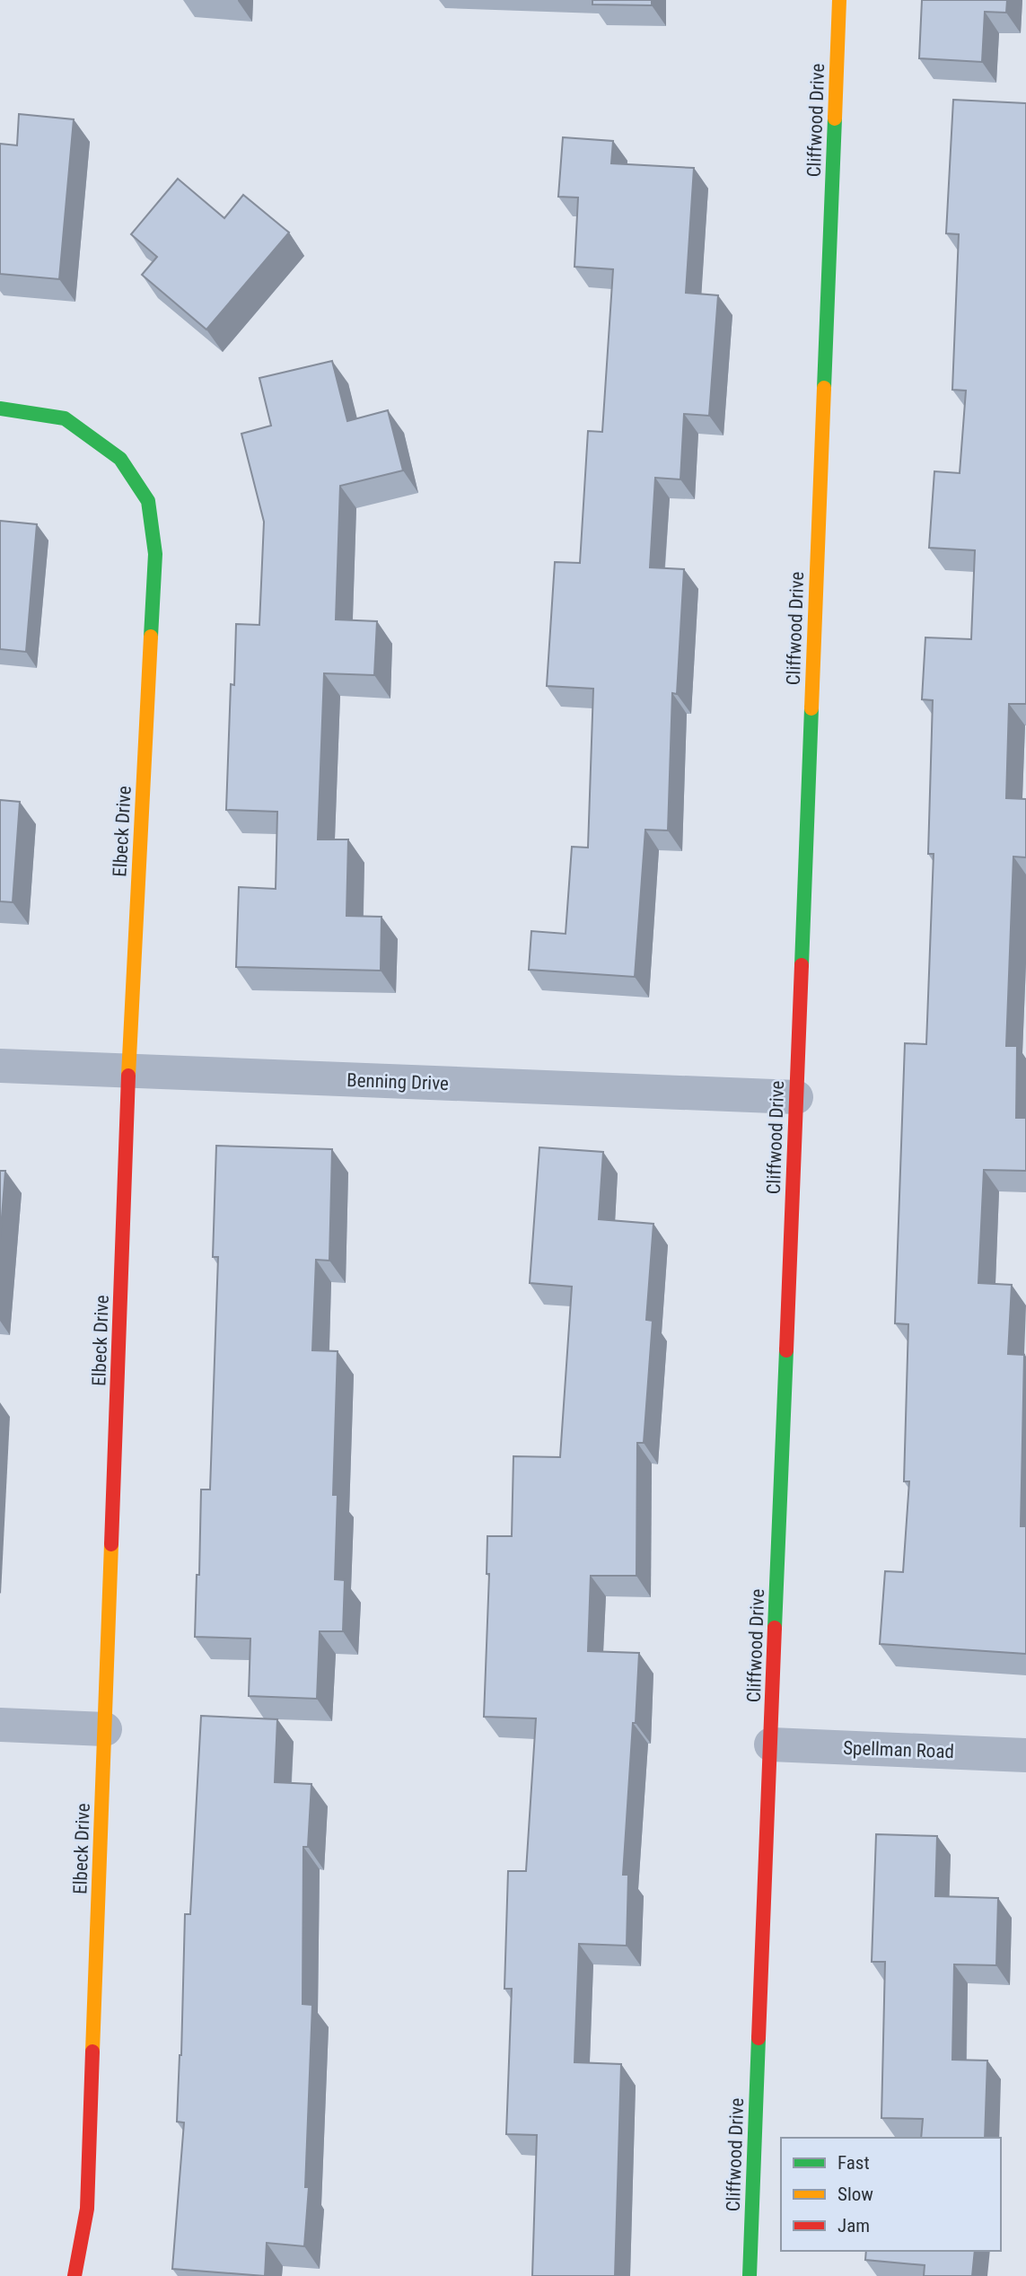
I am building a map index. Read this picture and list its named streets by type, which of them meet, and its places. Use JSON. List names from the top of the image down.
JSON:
{
  "streets": {
    "street": [
      "Cliffwood Drive",
      "Elbeck Drive",
      "Benning Drive",
      "Spellman Road"
    ]
  },
  "crossings": [
    ["Cliffwood Drive", "Benning Drive"],
    ["Cliffwood Drive", "Spellman Road"],
    ["Elbeck Drive", "Benning Drive"]
  ],
  "legend": ["Fast", "Slow", "Jam"]
}
